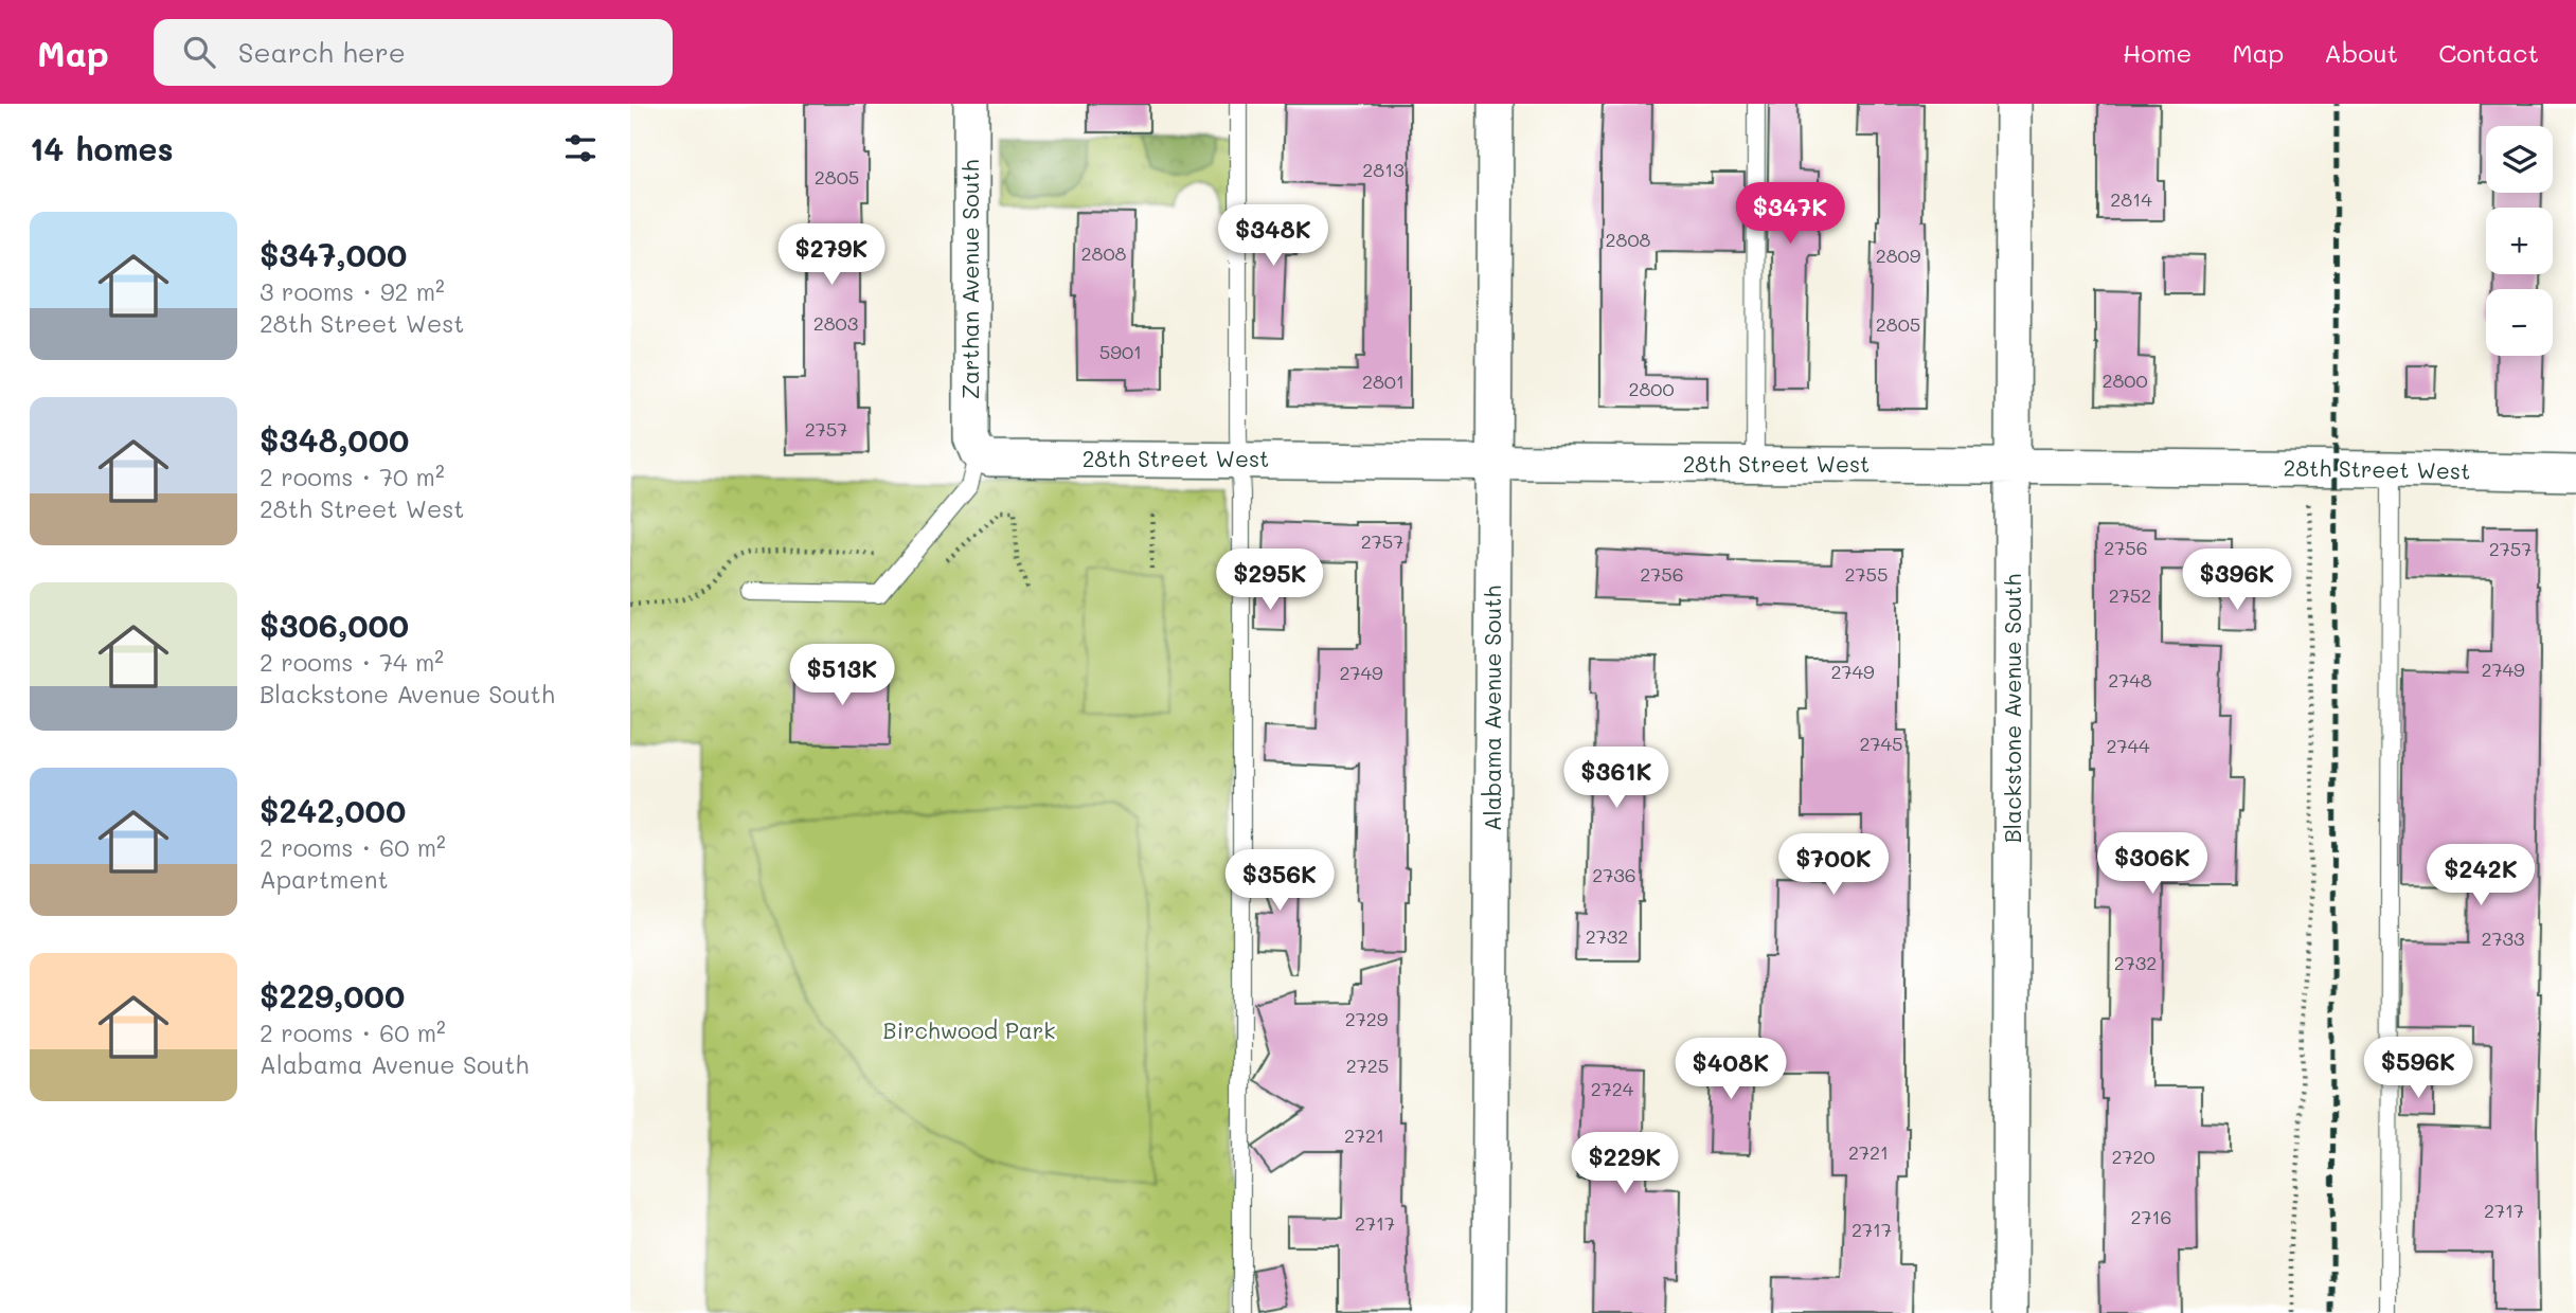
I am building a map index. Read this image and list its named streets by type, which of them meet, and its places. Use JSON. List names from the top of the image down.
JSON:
{
  "streets": {
    "street": [
      "Zarthan Avenue South",
      "28th Street West",
      "Alabama Avenue South",
      "Blackstone Avenue South"
    ]
  },
  "crossings": [
    ["Zarthan Avenue South", "28th Street West"],
    ["28th Street West", "Alabama Avenue South"],
    ["28th Street West", "Blackstone Avenue South"]
  ],
  "parks": ["Birchwood Park"],
  "house_numbers": [
    "2813",
    "2805",
    "2814",
    "2808",
    "2808",
    "2809",
    "2803",
    "2805",
    "5901",
    "2800",
    "2801",
    "2800",
    "2757",
    "2757",
    "2756",
    "2757",
    "2756",
    "2755",
    "2752",
    "2749",
    "2749",
    "2749",
    "2748",
    "2745",
    "2744",
    "2736",
    "2732",
    "2733",
    "2732",
    "2729",
    "2725",
    "2724",
    "2721",
    "2721",
    "2720",
    "2717",
    "2716",
    "2717",
    "2717"
  ],
  "page": {
    "header": "Map",
    "search": "Search here",
    "nav": [
      "Home",
      "Map",
      "About",
      "Contact"
    ],
    "heading": "14 homes",
    "map_buttons": ["+", "−"],
    "price": [
      "$347K",
      "$348K",
      "$279K",
      "$295K",
      "$396K",
      "$513K",
      "$361K",
      "$306K",
      "$700K",
      "$242K",
      "$356K",
      "$596K",
      "$408K",
      "$229K"
    ],
    "list": [
      {
        "name": "$347,000",
        "note": "3 rooms · 92 m² · 28th Street West"
      },
      {
        "name": "$348,000",
        "note": "2 rooms · 70 m² · 28th Street West"
      },
      {
        "name": "$306,000",
        "note": "2 rooms · 74 m² · Blackstone Avenue South"
      },
      {
        "name": "$242,000",
        "note": "2 rooms · 60 m² · Apartment"
      },
      {
        "name": "$229,000",
        "note": "2 rooms · 60 m² · Alabama Avenue South"
      }
    ]
  }
}
